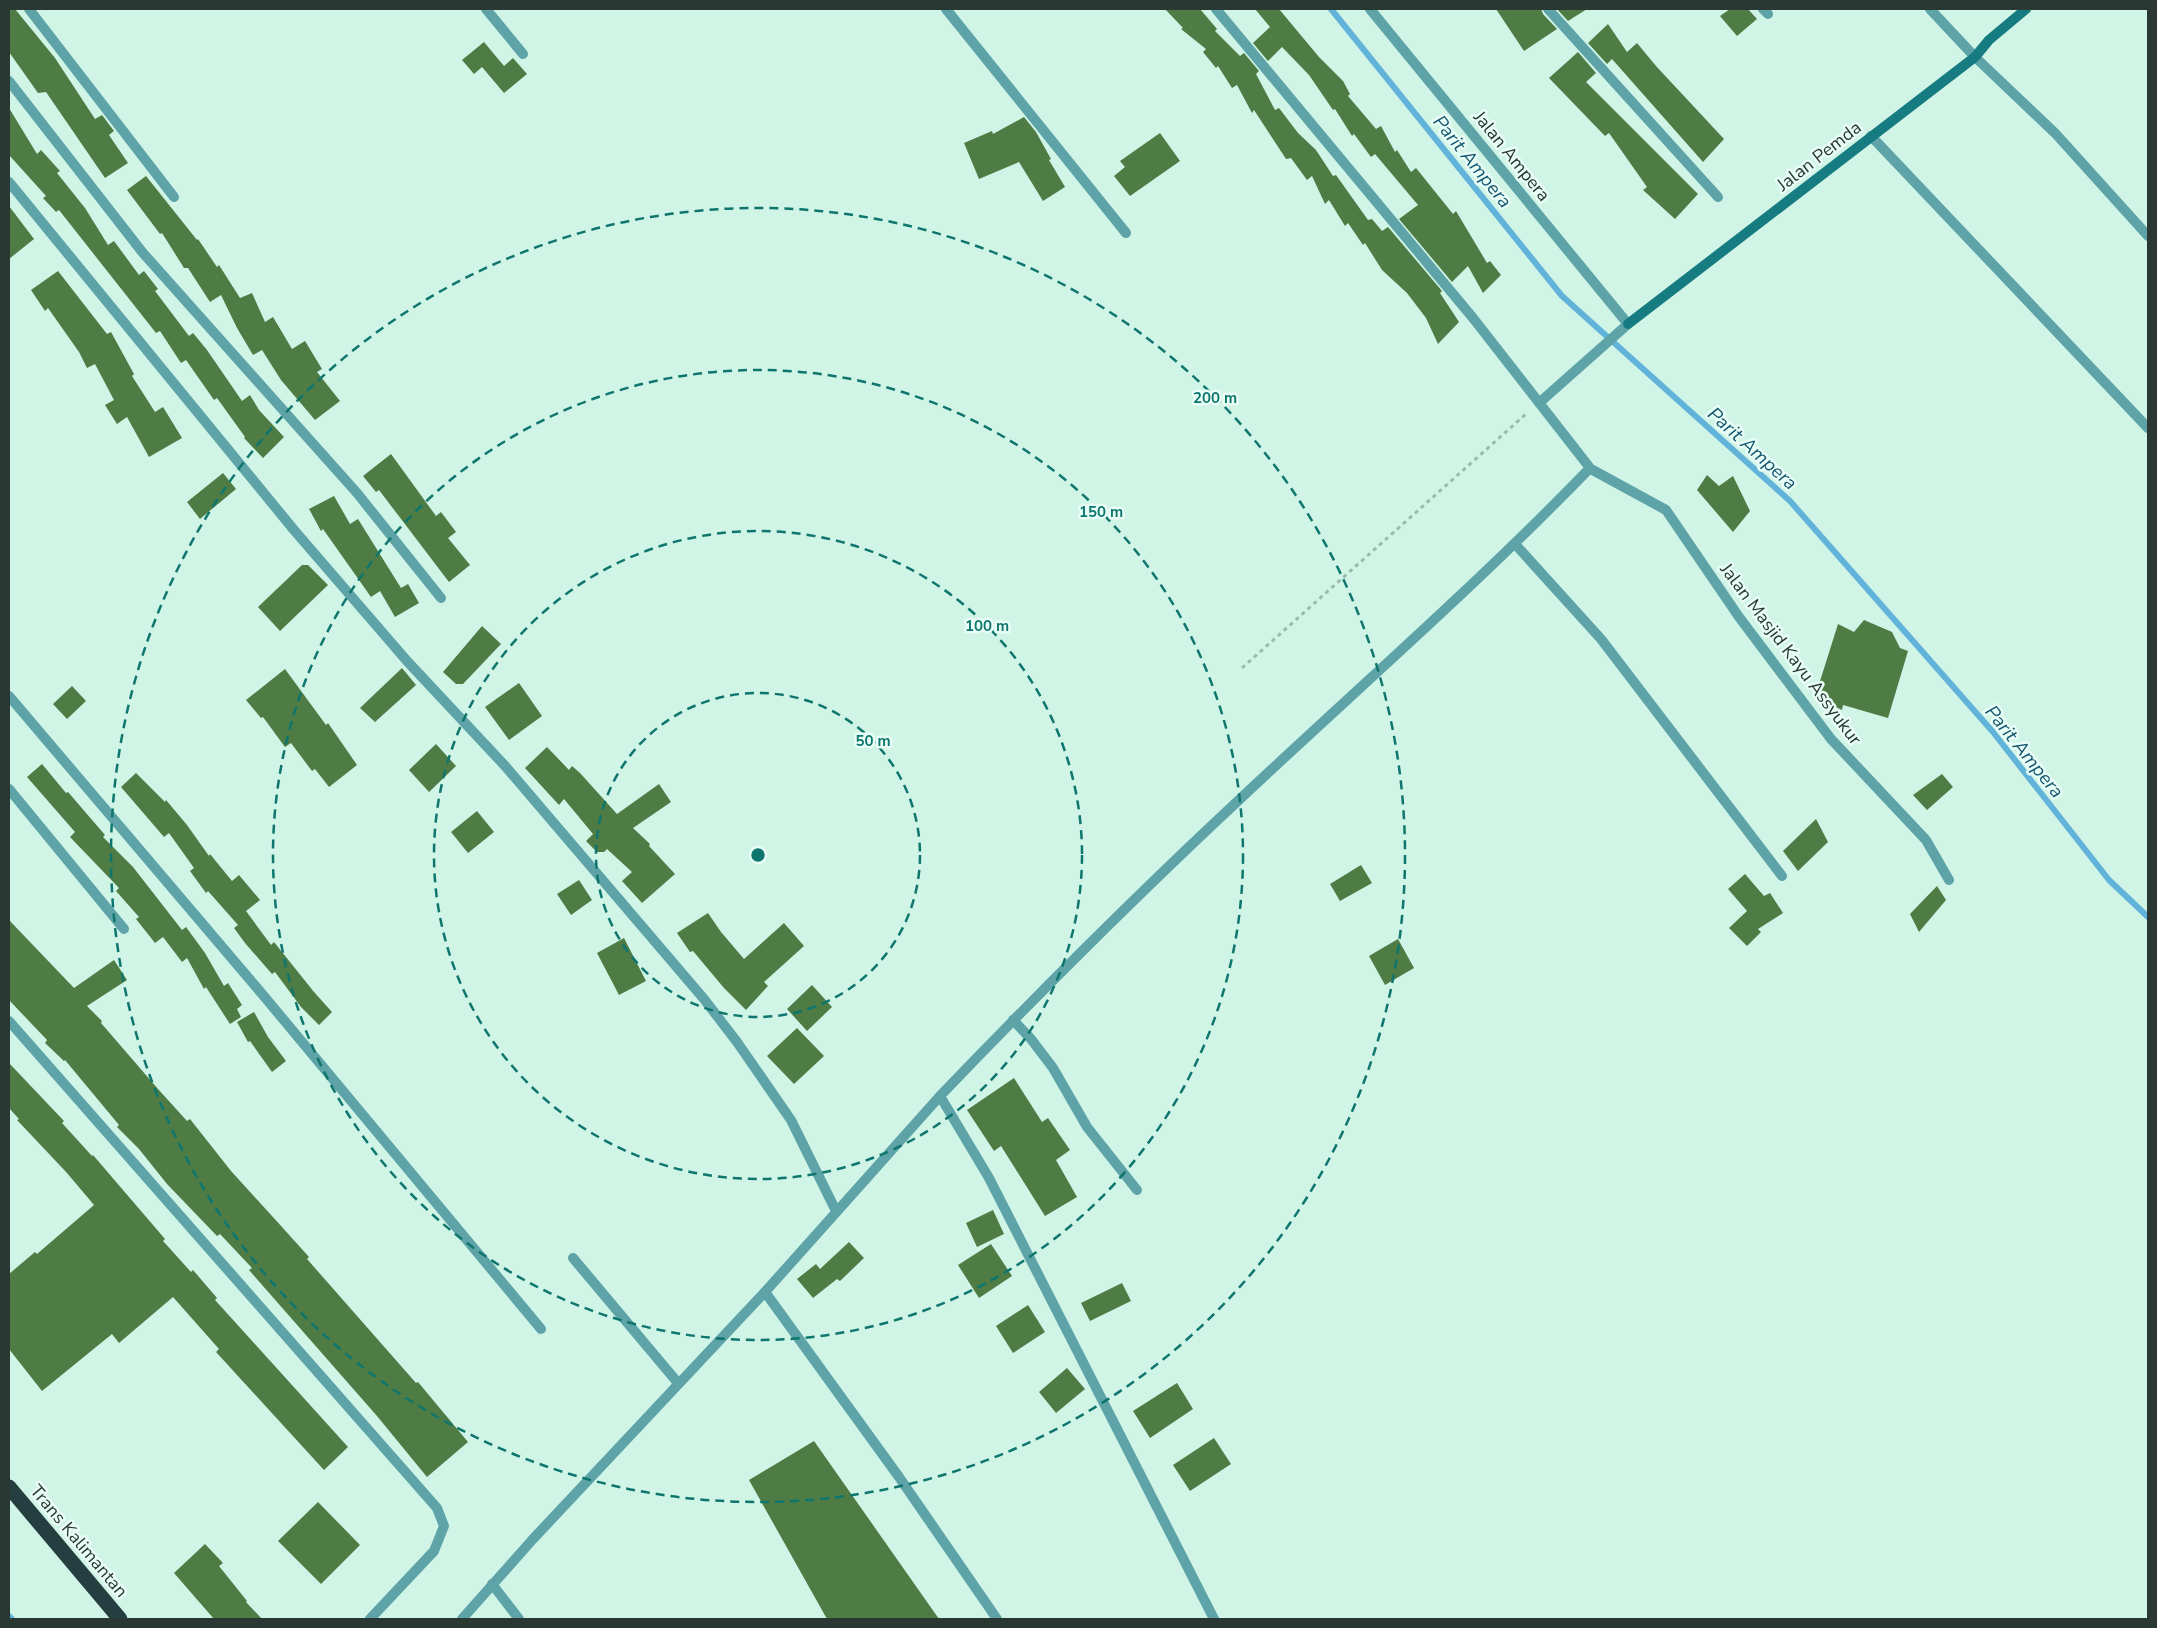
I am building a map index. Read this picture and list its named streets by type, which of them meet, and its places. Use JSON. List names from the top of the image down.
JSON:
{
  "streets": {
    "highway": ["Trans Kalimantan"],
    "street": ["Jalan Ampera", "Jalan Pemda", "Jalan Masjid Kayu Assyukur"]
  },
  "crossings": [
    ["Jalan Ampera", "Jalan Pemda"]
  ],
  "water": ["Parit Ampera"],
  "rings": [
    "200 m",
    "150 m",
    "100 m",
    "50 m"
  ]
}
